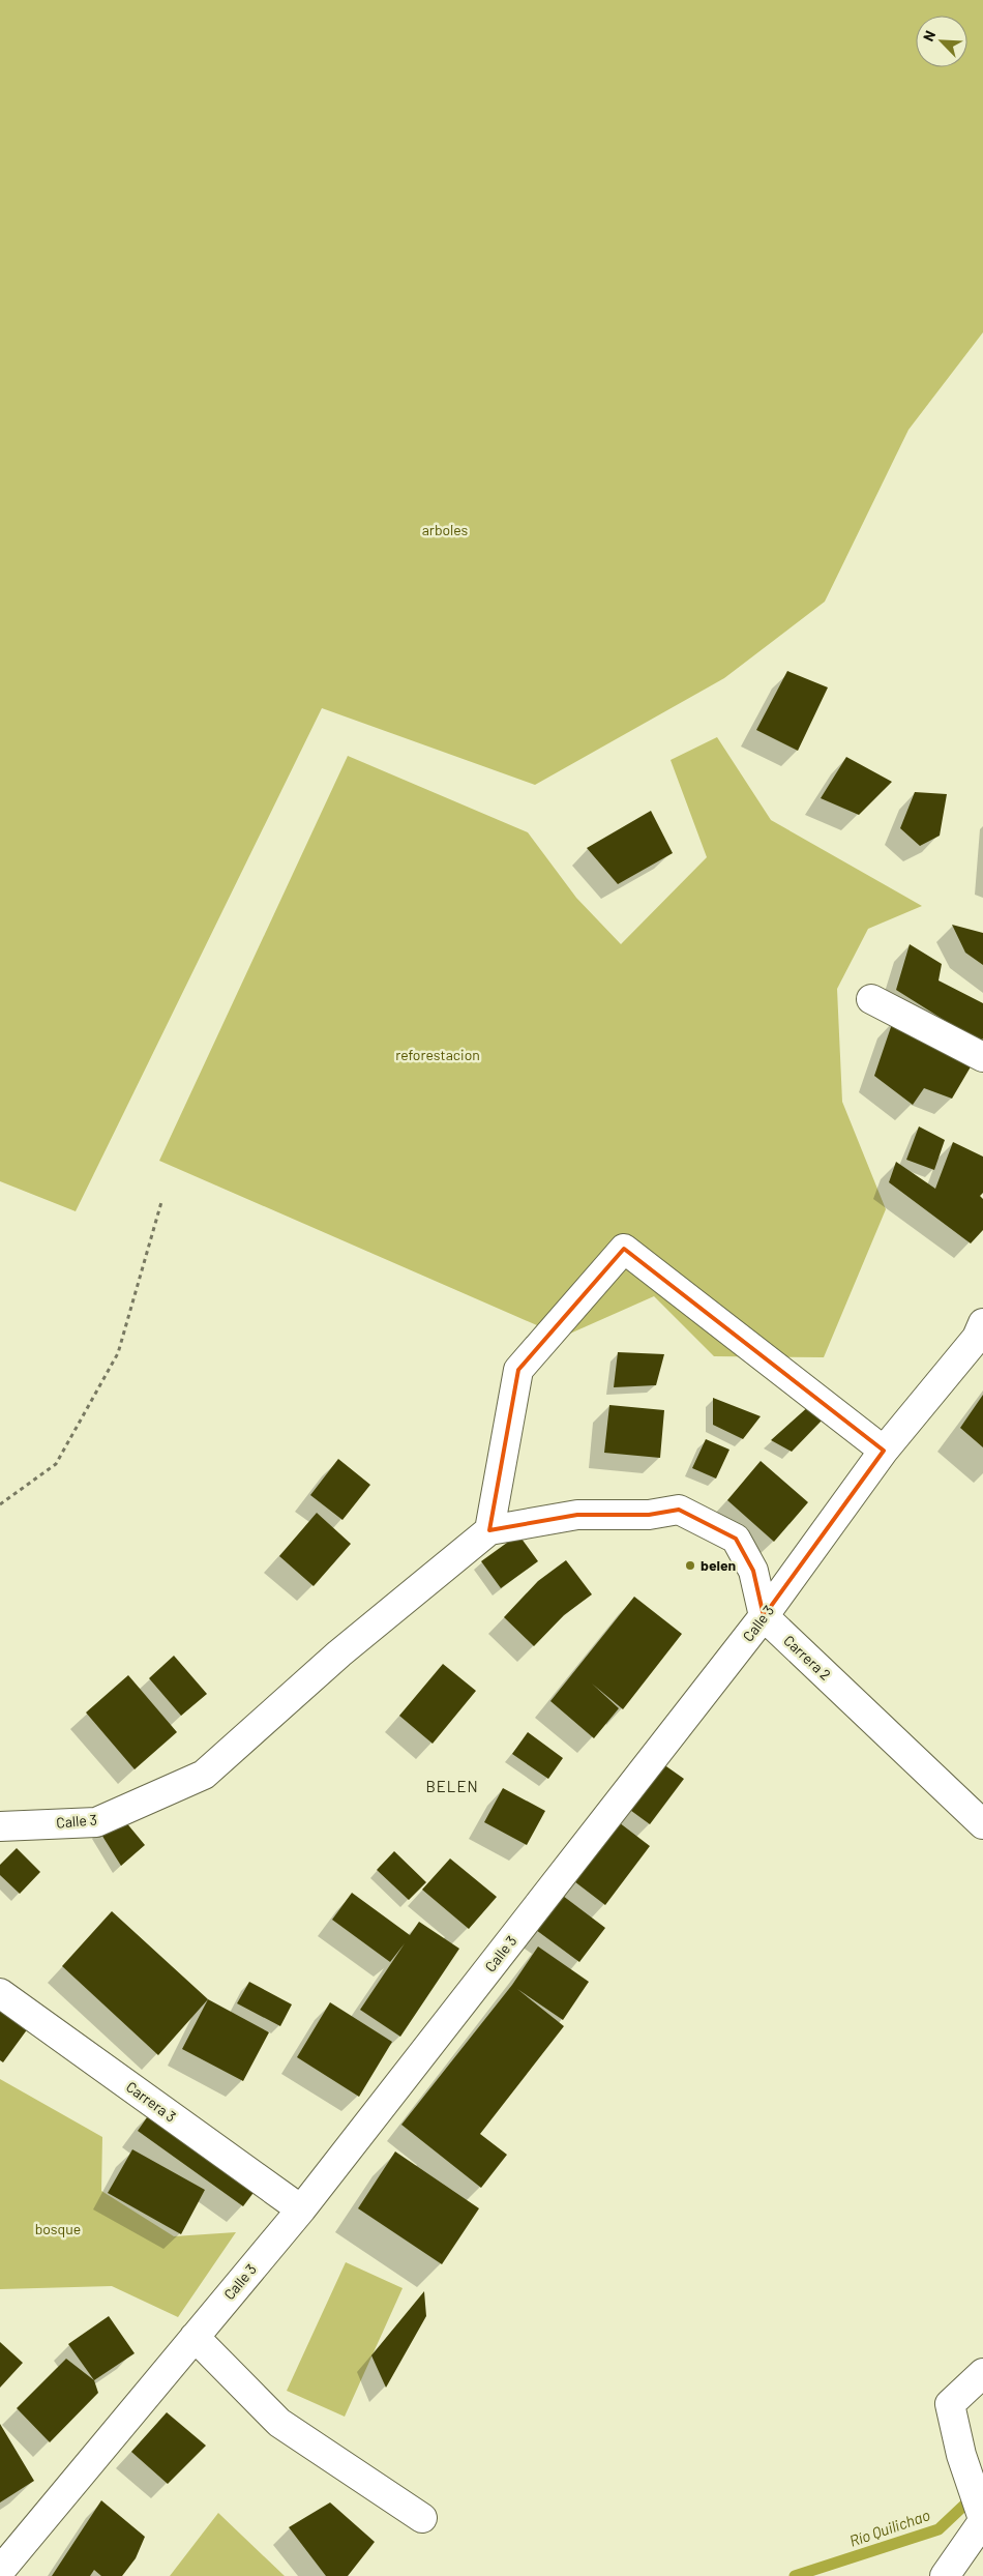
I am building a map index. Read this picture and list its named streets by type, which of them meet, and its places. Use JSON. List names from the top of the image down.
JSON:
{
  "streets": {
    "street": ["Calle 3", "Carrera 2", "Carrera 3"]
  },
  "crossings": [
    ["Calle 3", "Carrera 2"],
    ["Calle 3", "Carrera 3"]
  ],
  "districts": ["BELEN"],
  "water": ["Río Quilichao"],
  "parks": ["arboles", "reforestacion", "bosque"],
  "places": ["belen"],
  "north": "top left"
}
